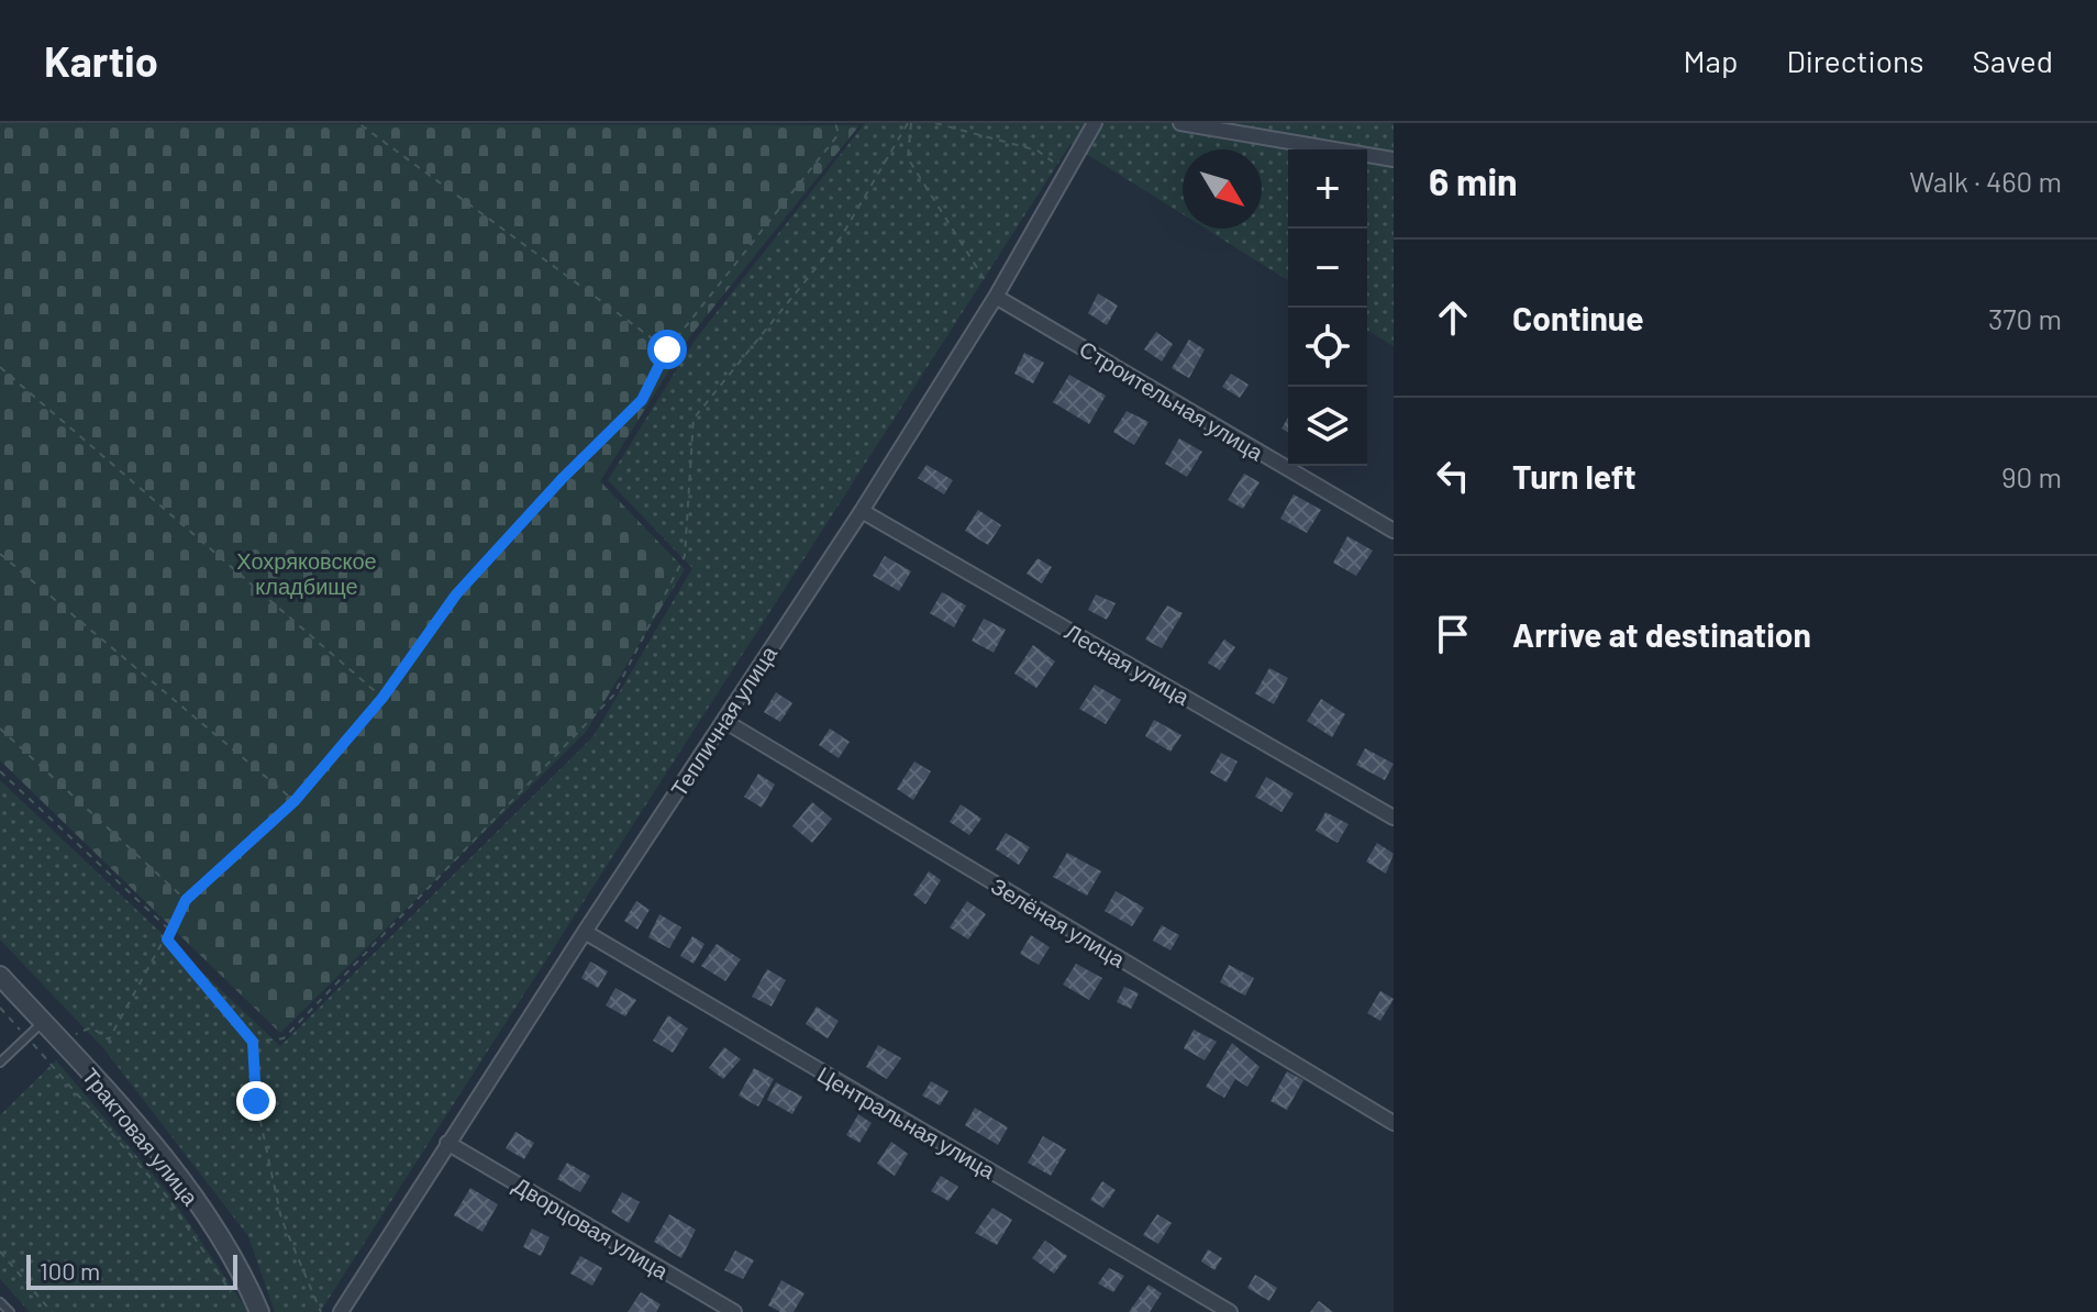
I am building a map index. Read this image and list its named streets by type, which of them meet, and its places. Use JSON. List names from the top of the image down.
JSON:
{
  "streets": {
    "street": [
      "Строительная улица",
      "Лесная улица",
      "Тепличная улица",
      "Зелёная улица",
      "Центральная улица",
      "Трактовая улица",
      "Дворцовая улица"
    ]
  },
  "crossings": [
    ["Строительная улица", "Тепличная улица"],
    ["Лесная улица", "Тепличная улица"],
    ["Тепличная улица", "Зелёная улица"],
    ["Тепличная улица", "Центральная улица"],
    ["Тепличная улица", "Дворцовая улица"]
  ],
  "parks": ["Хохряковское кладбище"],
  "scale_bar": "100 m",
  "north": "bottom right",
  "page": {
    "header": "Kartio",
    "nav": ["Map", "Directions", "Saved"],
    "heading": ["6 min", "Walk · 460 m"],
    "map_buttons": ["+", "−"],
    "list": [
      ["Continue", "370 m"],
      ["Turn left", "90 m"],
      "Arrive at destination"
    ],
    "scale": "100 m"
  }
}
